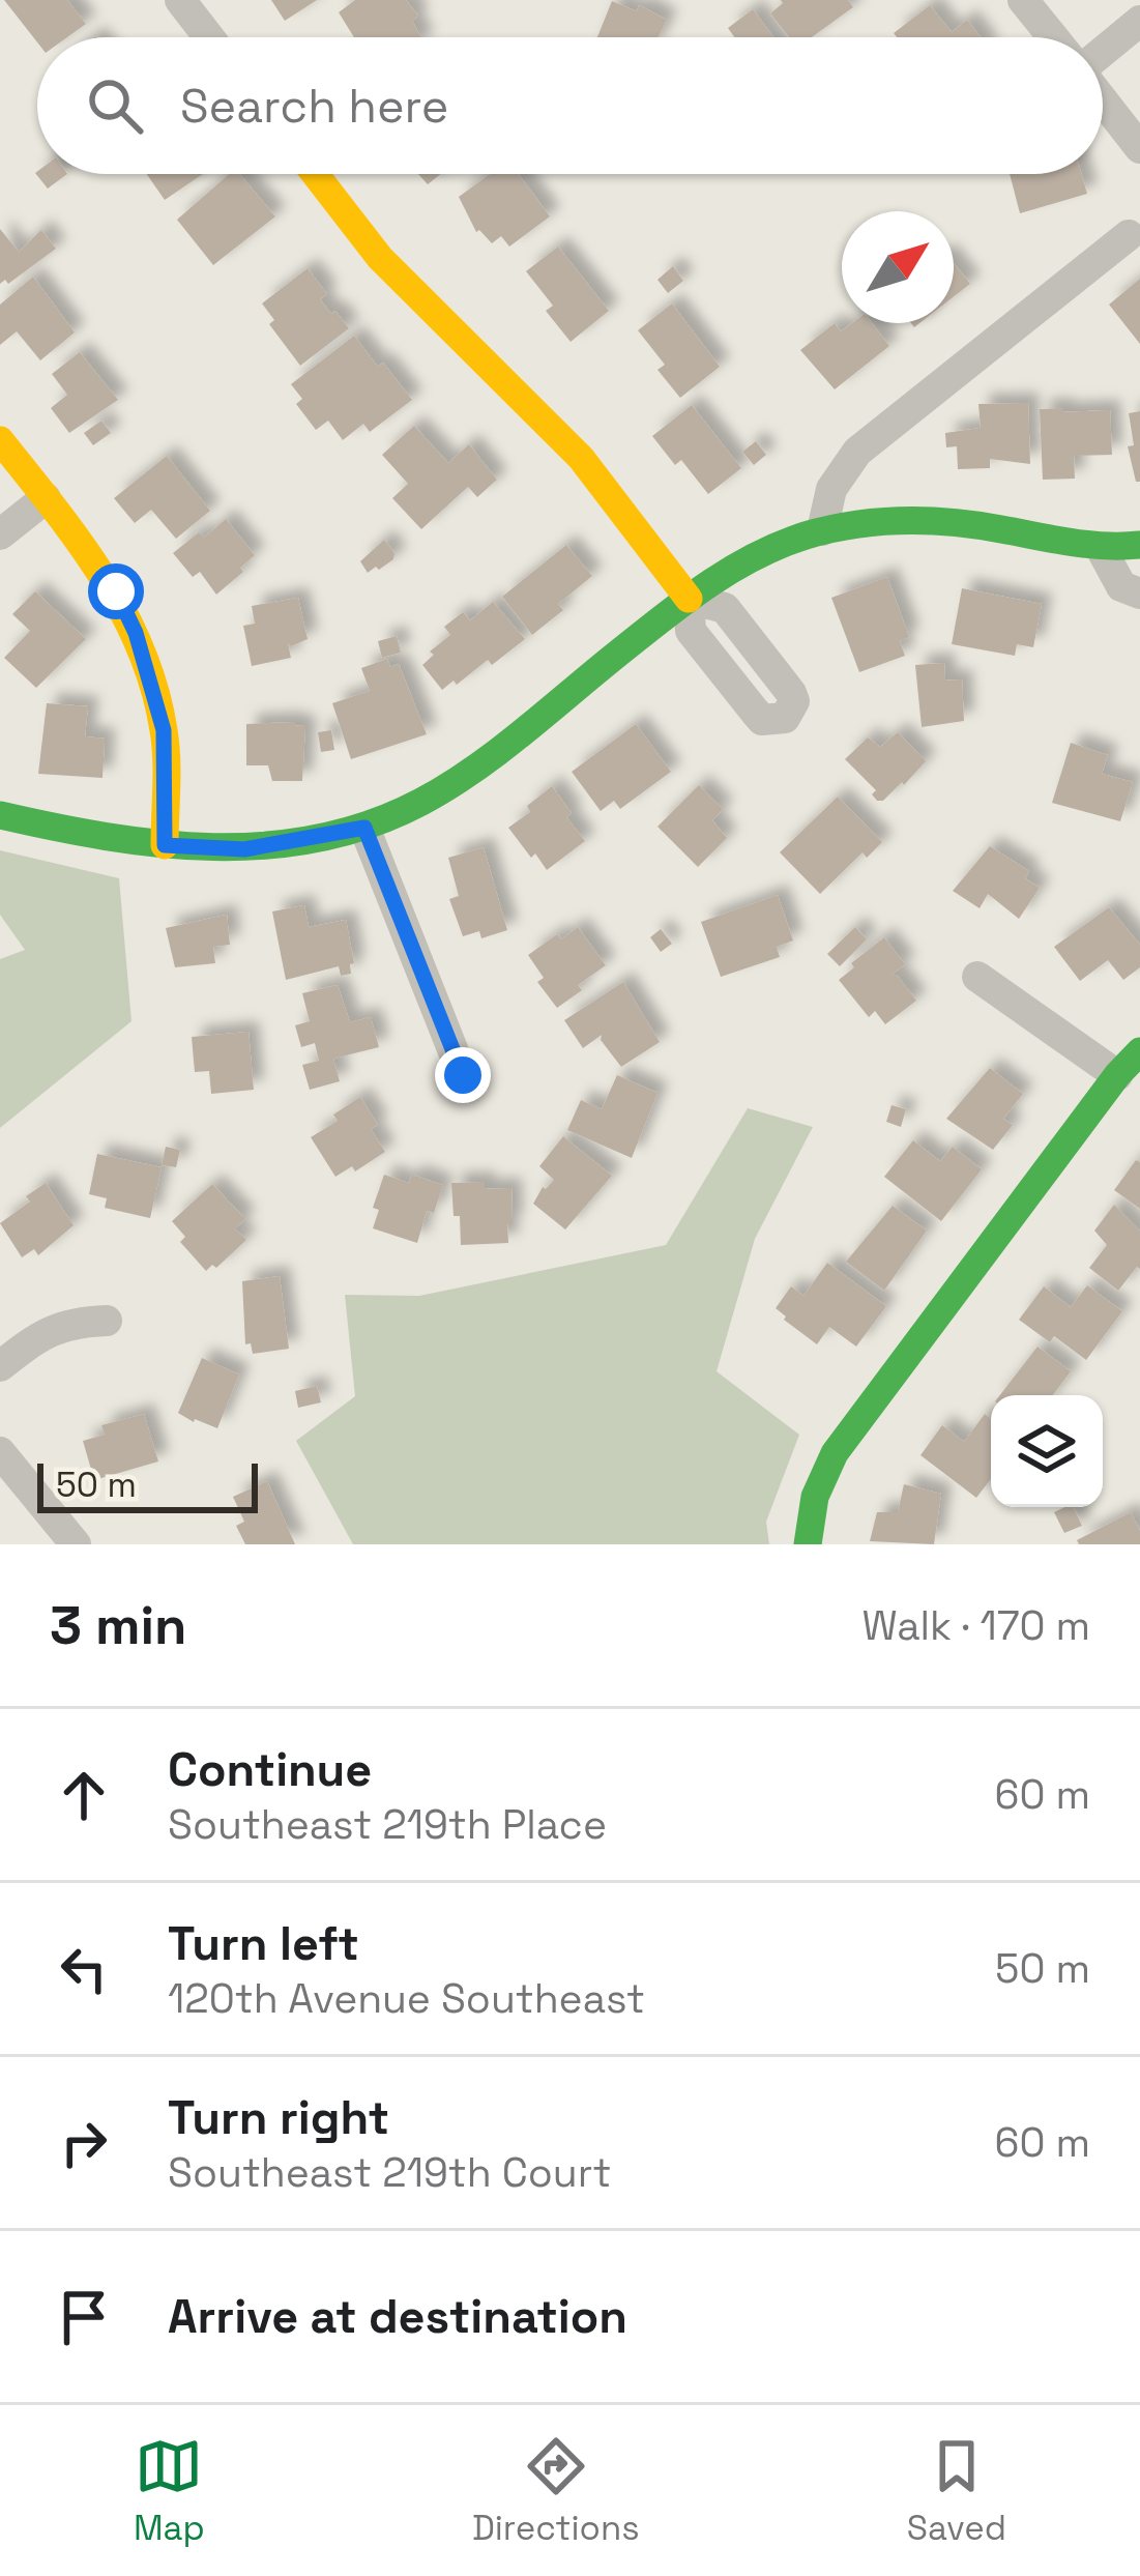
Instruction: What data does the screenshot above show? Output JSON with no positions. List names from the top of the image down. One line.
{"scale_bar":"50 m","north":"top right","page":{"search":"Search here","scale":"50 m","heading":["3 min","Walk · 170 m"],"list":[["Continue","Southeast 219th Place","60 m"],["Turn left","120th Avenue Southeast","50 m"],["Turn right","Southeast 219th Court","60 m"],"Arrive at destination"],"nav":["Map","Directions","Saved"]}}
